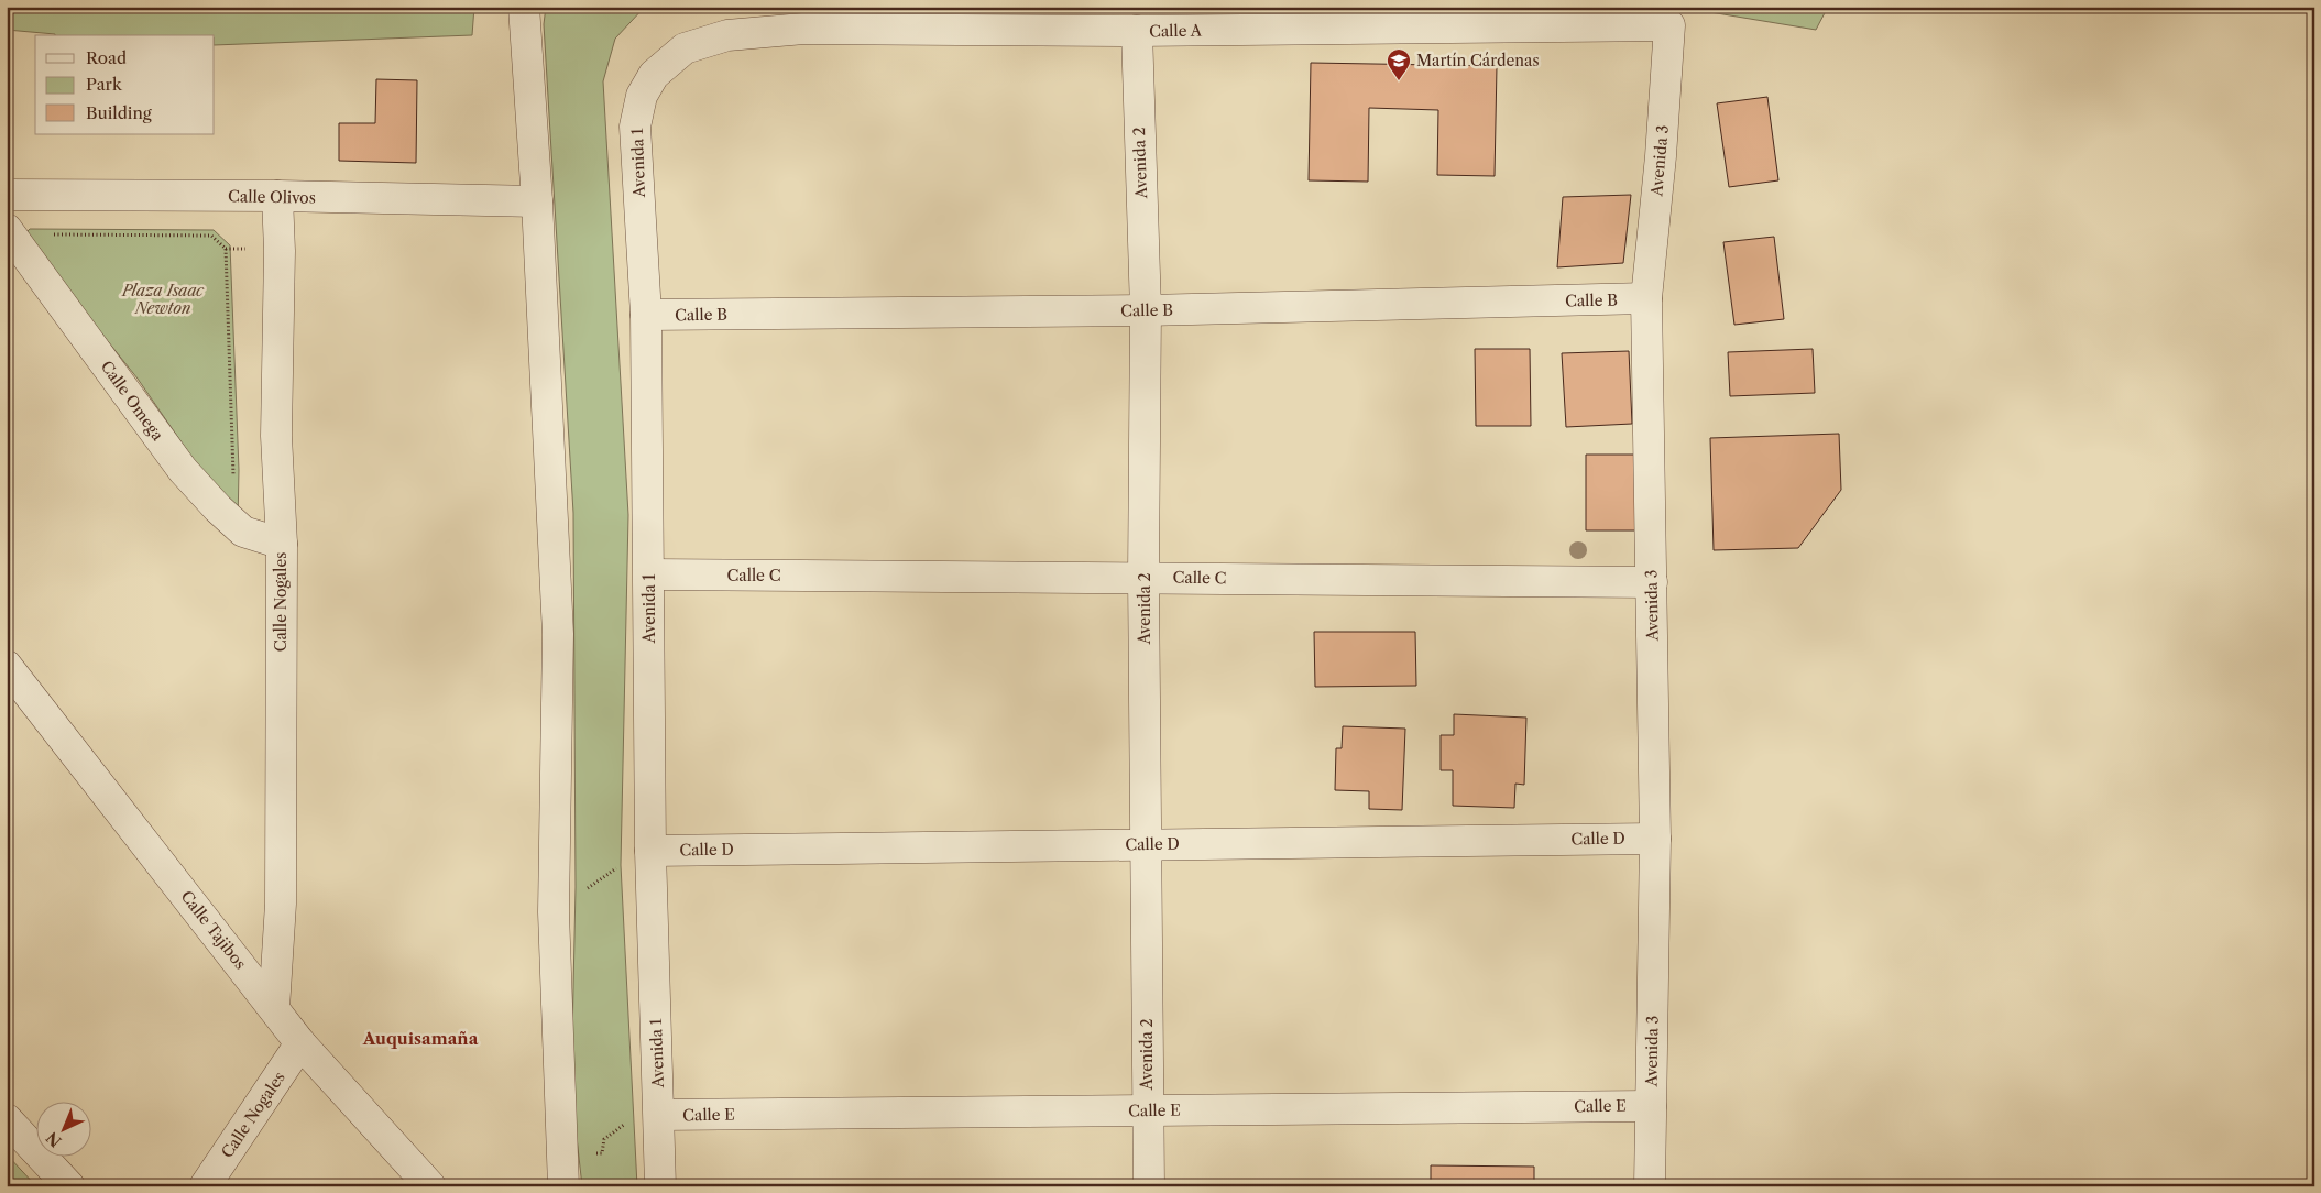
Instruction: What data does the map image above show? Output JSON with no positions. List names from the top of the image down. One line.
{"streets":{"street":["Calle A","Avenida 3","Avenida 1","Avenida 2","Calle Olivos","Calle B","Calle Omega","Calle C","Calle Nogales","Calle D","Calle Tajibos","Calle E"]},"crossings":[["Calle A","Avenida 3"],["Calle A","Avenida 1"],["Calle A","Avenida 2"],["Avenida 3","Calle B"],["Avenida 3","Calle C"],["Avenida 3","Calle D"],["Avenida 3","Calle E"],["Avenida 1","Calle B"],["Avenida 1","Calle C"],["Avenida 1","Calle D"],["Avenida 1","Calle E"],["Avenida 2","Calle B"],["Avenida 2","Calle C"],["Avenida 2","Calle D"],["Avenida 2","Calle E"],["Calle Olivos","Calle Nogales"],["Calle Omega","Calle Nogales"],["Calle Nogales","Calle Tajibos"]],"districts":["Auquisamaña"],"parks":["Plaza Isaac Newton"],"places":{"school or university":["Martín Cárdenas"]},"legend":["Road","Park","Building"],"north":"bottom left"}
